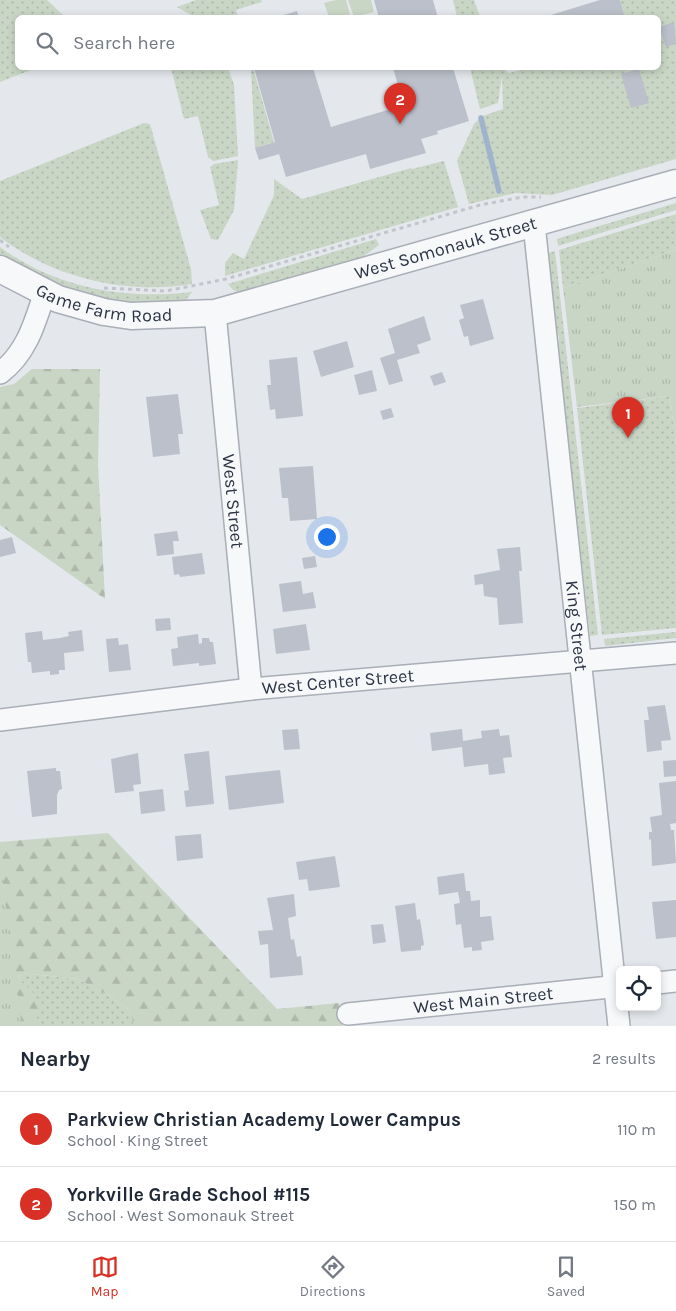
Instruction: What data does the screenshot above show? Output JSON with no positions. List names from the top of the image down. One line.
{"streets":{"street":["West Somonauk Street","Game Farm Road","West Street","King Street","West Center Street","West Main Street"]},"crossings":[["West Somonauk Street","Game Farm Road"],["West Somonauk Street","West Street"],["West Somonauk Street","King Street"],["Game Farm Road","West Street"],["West Street","West Center Street"],["King Street","West Center Street"]],"page":{"search":"Search here","pins":["2","1"],"heading":["Nearby","2 results"],"list":[{"mark":"1","name":"Parkview Christian Academy Lower Campus","note":"School · King Street","value":"110 m"},{"mark":"2","name":"Yorkville Grade School #115","note":"School · West Somonauk Street","value":"150 m"}],"nav":["Map","Directions","Saved"]}}
